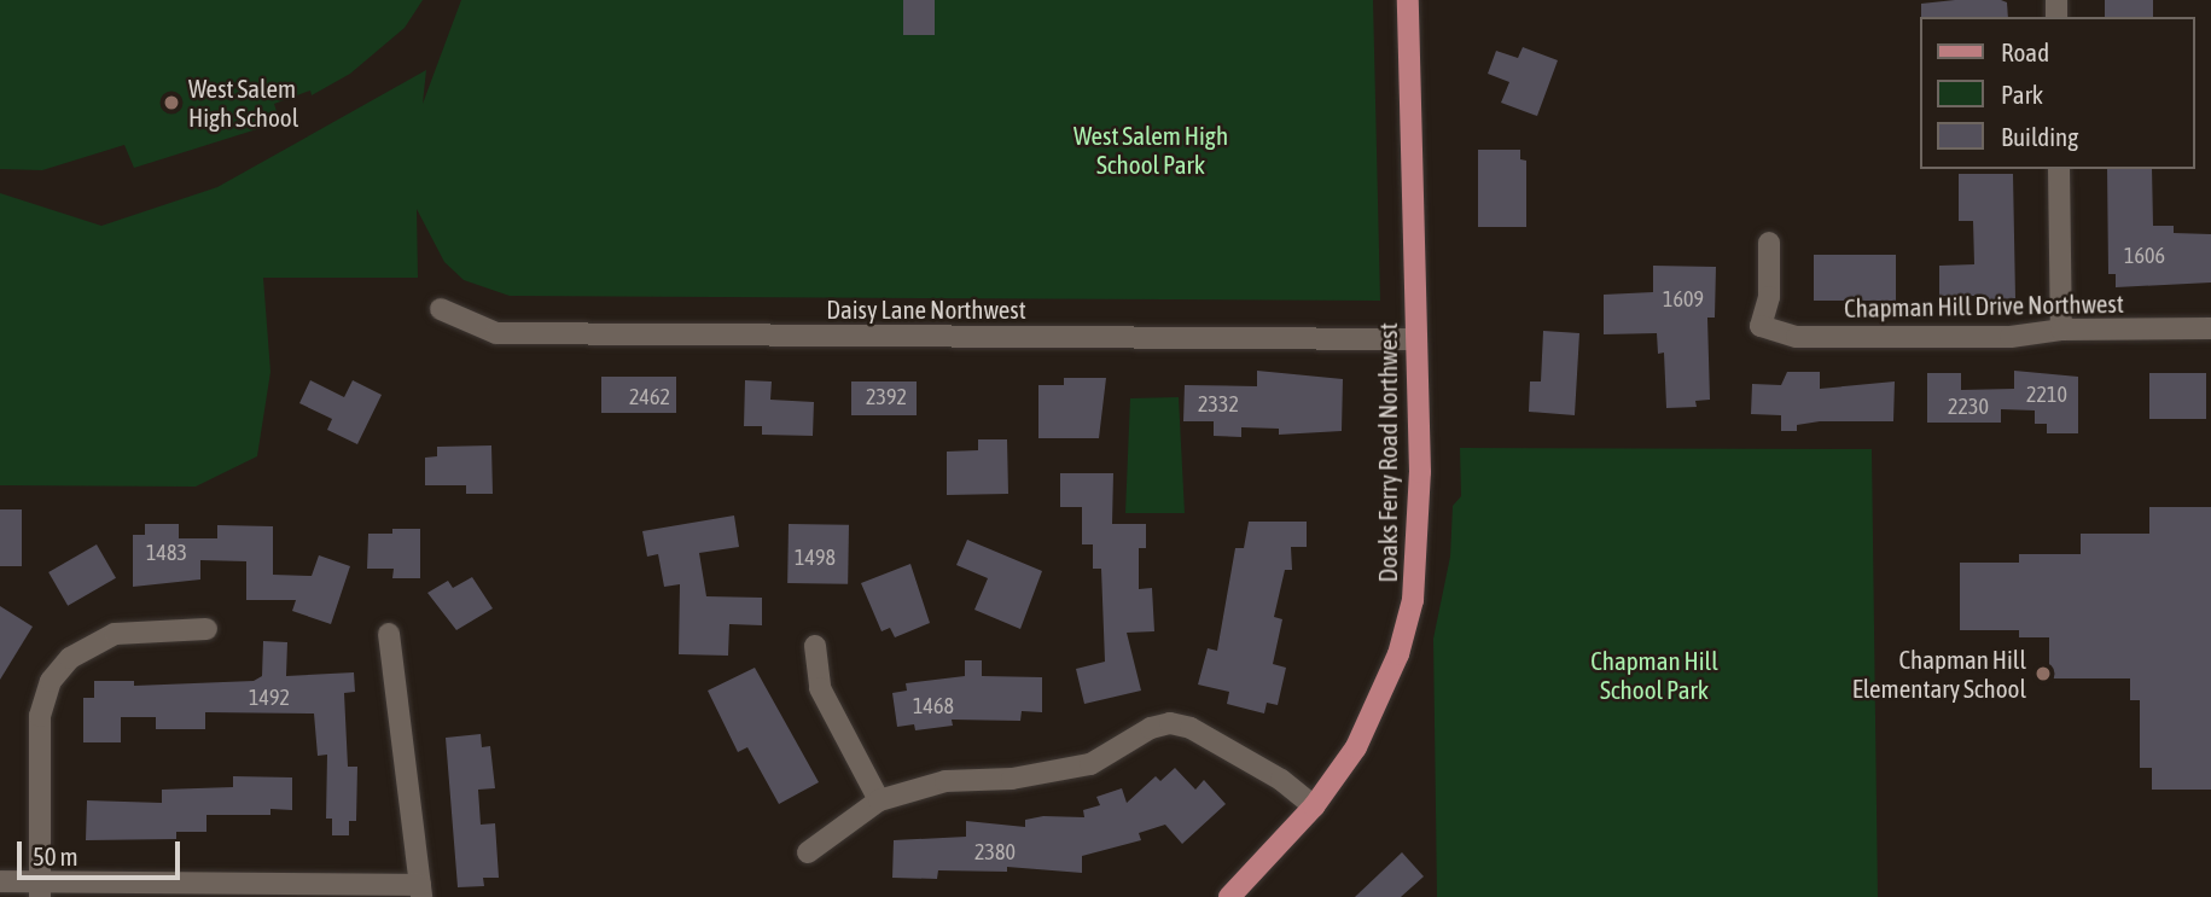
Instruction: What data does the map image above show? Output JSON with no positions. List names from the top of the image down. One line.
{"streets":{"main road":["Doaks Ferry Road Northwest"],"street":["Chapman Hill Drive Northwest","Daisy Lane Northwest"]},"crossings":[["Daisy Lane Northwest","Doaks Ferry Road Northwest"]],"parks":["West Salem High School Park","Chapman Hill School Park"],"places":["West Salem High School","Chapman Hill Elementary School"],"house_numbers":["1606","1609","2210","2462","2392","2332","2230","1483","1498","1492","1468","2380"],"legend":["Road","Park","Building"],"scale_bar":"50 m"}
